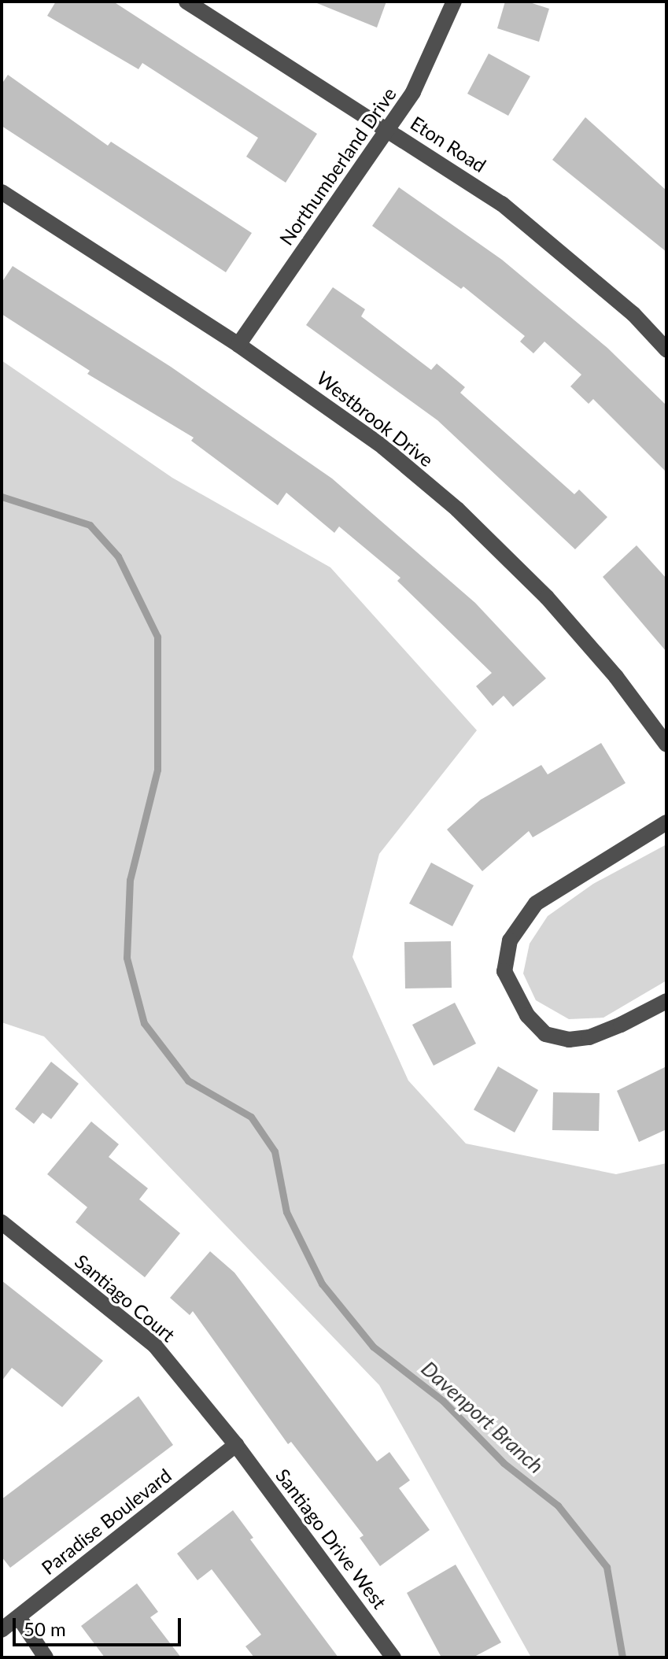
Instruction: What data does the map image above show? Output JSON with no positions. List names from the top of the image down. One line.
{"streets":{"street":["Eton Road","Northumberland Drive","Westbrook Drive","Santiago Court","Paradise Boulevard","Santiago Drive West"]},"crossings":[["Eton Road","Northumberland Drive"],["Northumberland Drive","Westbrook Drive"],["Santiago Court","Paradise Boulevard"],["Santiago Court","Santiago Drive West"],["Paradise Boulevard","Santiago Drive West"]],"water":["Davenport Branch"],"scale_bar":"50 m"}
